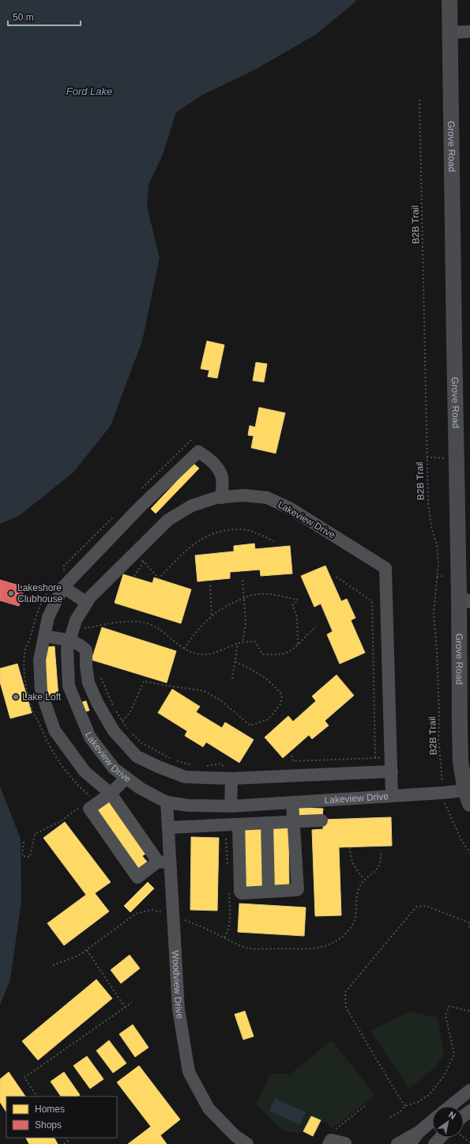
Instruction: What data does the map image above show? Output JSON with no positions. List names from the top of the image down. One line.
{"streets":{"main road":["Grove Road"],"street":["Lakeview Drive","Woodview Drive"],"path":["B2B Trail"]},"crossings":[["Lakeview Drive","Woodview Drive"]],"water":["Ford Lake"],"places":["Lakeshore Clubhouse","Lake Loft"],"legend":["Homes","Shops"],"scale_bar":"50 m","north":"top right"}
